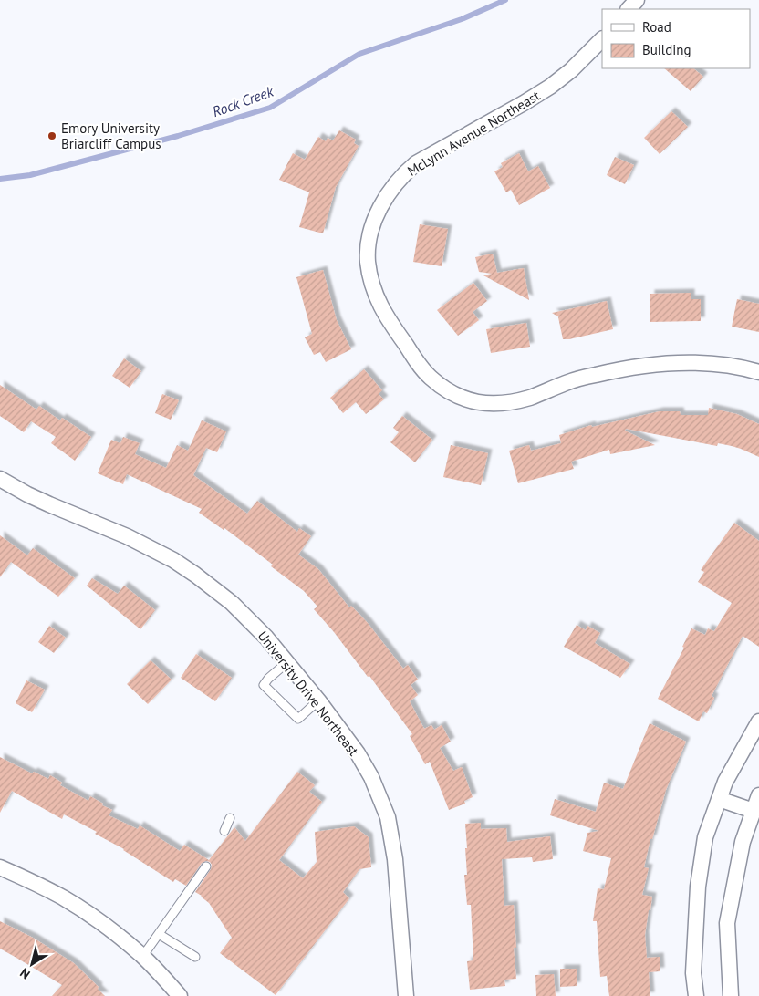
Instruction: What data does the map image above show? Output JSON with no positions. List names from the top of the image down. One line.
{"streets":{"street":["McLynn Avenue Northeast","University Drive Northeast"]},"water":["Rock Creek"],"places":["Emory University Briarcliff Campus"],"legend":["Road","Building"],"north":"bottom left"}
